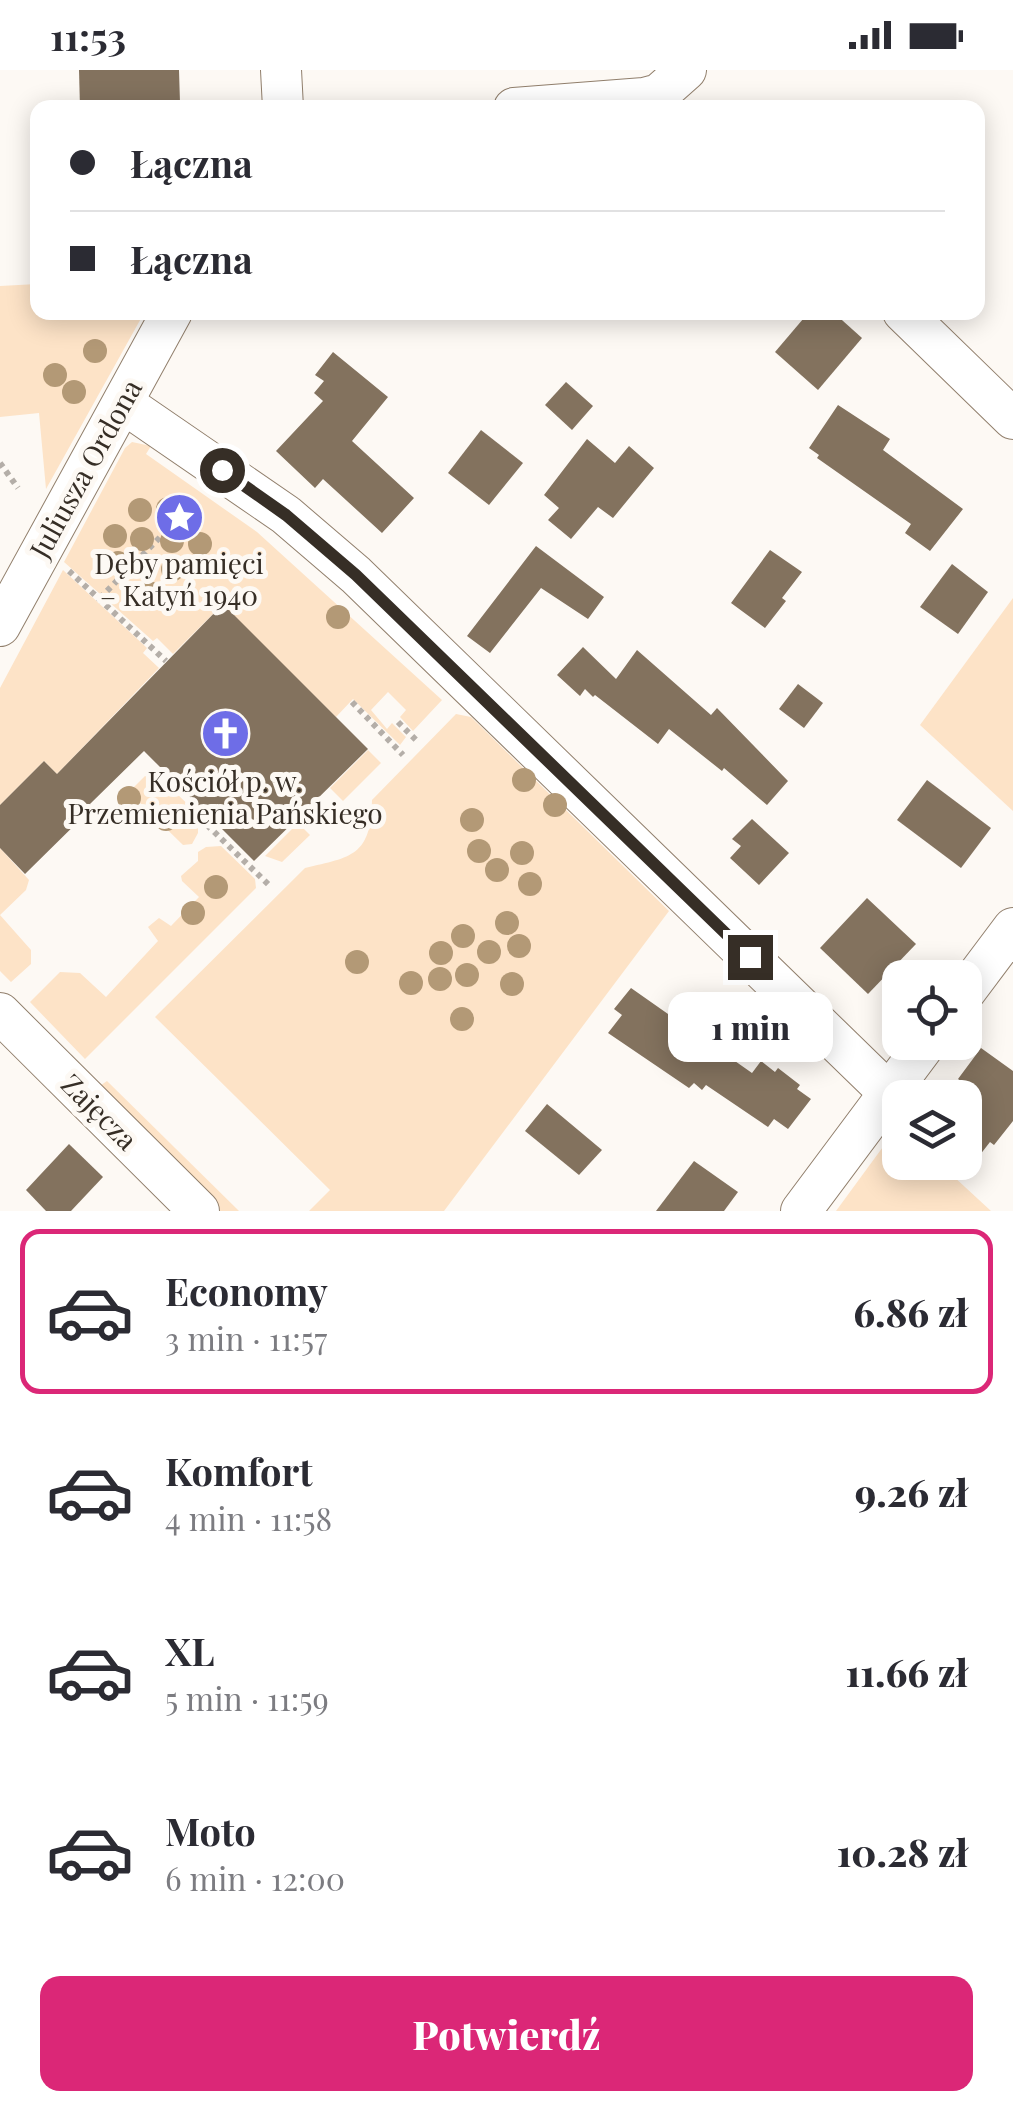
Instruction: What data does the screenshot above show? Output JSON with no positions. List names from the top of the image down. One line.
{"streets":{"street":["Juliusza Ordona","Zajęcza"]},"places":{"place":["Dęby pamięci – Katyń 1940"],"church":["Kościół p. w. Przemienienia Pańskiego"]},"page":{"status":"11:53","banner":["Łączna","Łączna"],"bubble":"1 min","list":[{"name":"Economy","note":"3 min · 11:57","value":"6.86 zł"},{"name":"Komfort","note":"4 min · 11:58","value":"9.26 zł"},{"name":"XL","note":"5 min · 11:59","value":"11.66 zł"},{"name":"Moto","note":"6 min · 12:00","value":"10.28 zł"}],"buttons":"Potwierdź"}}
